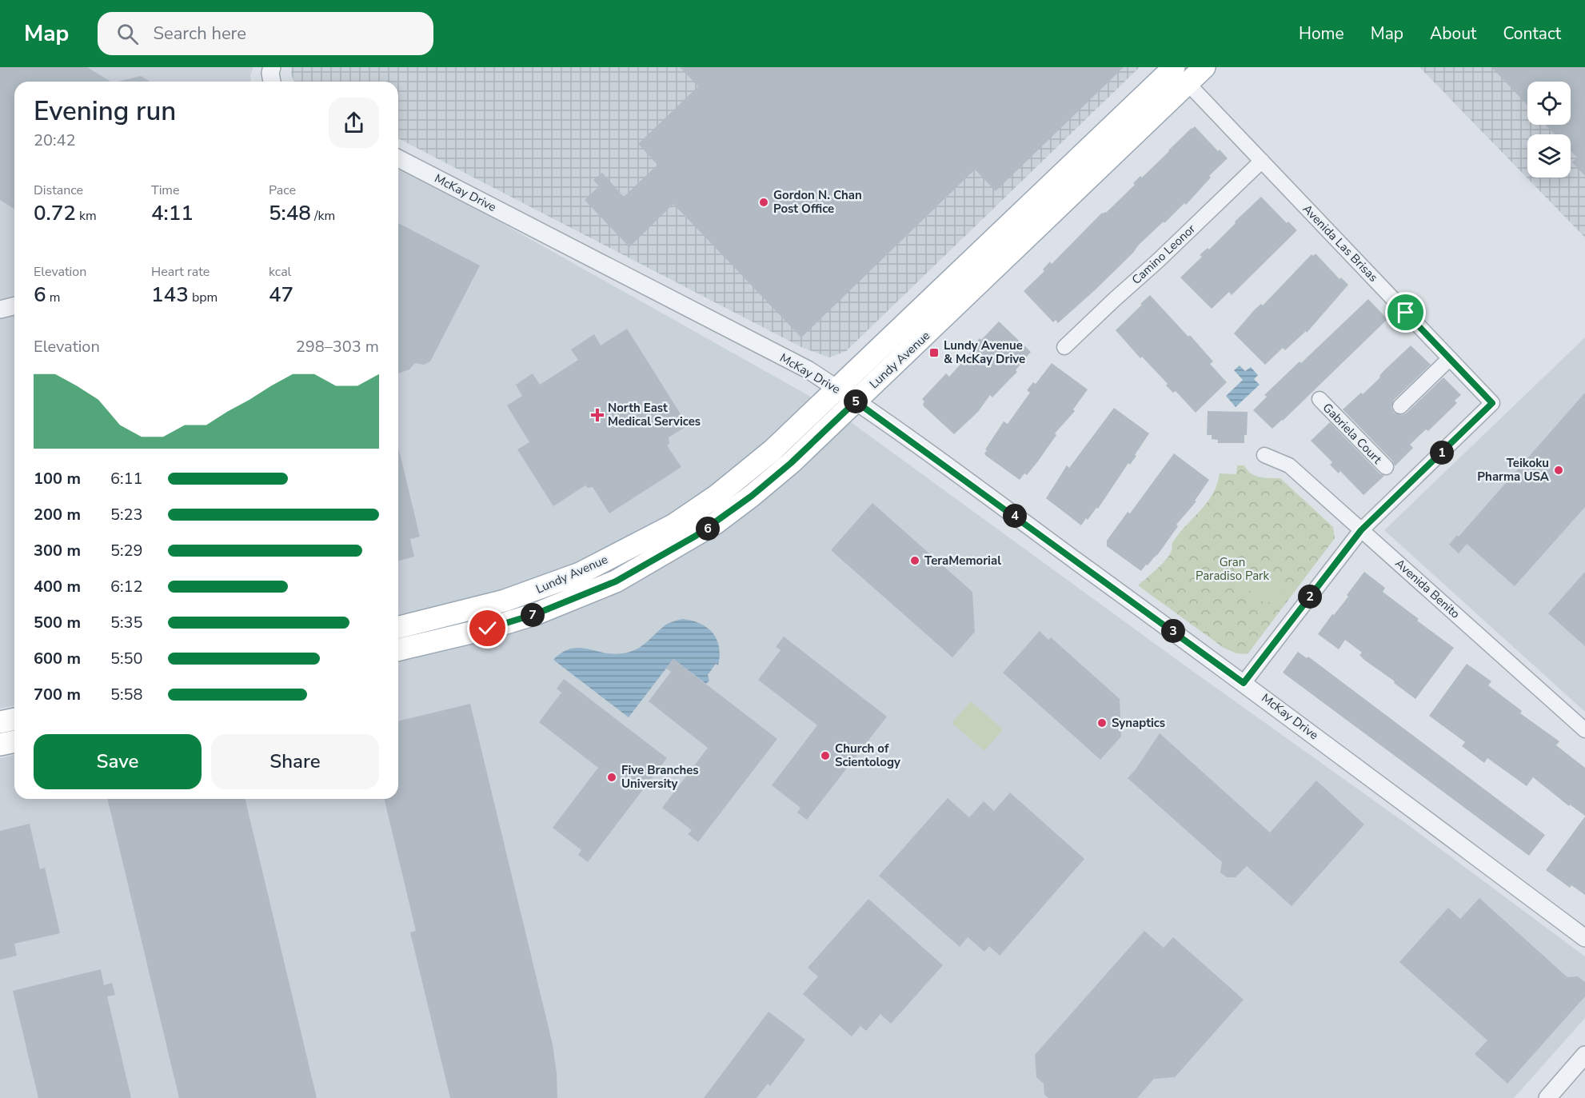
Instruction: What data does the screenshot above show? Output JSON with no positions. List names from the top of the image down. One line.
{"streets":{"main road":["Lundy Avenue"],"street":["McKay Drive","Avenida Las Brisas","Camino Leonor","Gabriela Court","Avenida Benito"]},"crossings":[["McKay Drive","Lundy Avenue"],["Avenida Las Brisas","Camino Leonor"],["Avenida Las Brisas","Lundy Avenue"],["Avenida Las Brisas","Avenida Benito"]],"parks":["Gran Paradiso Park"],"places":{"other":["Gordon N. Chan Post Office","Teikoku Pharma USA","TeraMemorial","Synaptics","Church of Scientology","Five Branches University"],"transit":["Lundy Avenue & McKay Drive"],"health":["North East Medical Services"]},"page":{"header":"Map","search":"Search here","nav":["Home","Map","About","Contact"],"heading":["Evening run","20:42"],"stats":[["Distance","0.72 km"],["Time","4:11"],["Pace","5:48 /km"],["Elevation","6 m"],["Heart rate","143 bpm"],["kcal","47"]],"chart":["Elevation","298–303 m"],"pins":["5","1","4","6","2","7","3"],"list":[{"name":"100 m","note":"6:11"},{"name":"200 m","note":"5:23"},{"name":"300 m","note":"5:29"},{"name":"400 m","note":"6:12"},{"name":"500 m","note":"5:35"},{"name":"600 m","note":"5:50"},{"name":"700 m","note":"5:58"}],"buttons":["Save","Share"]}}
